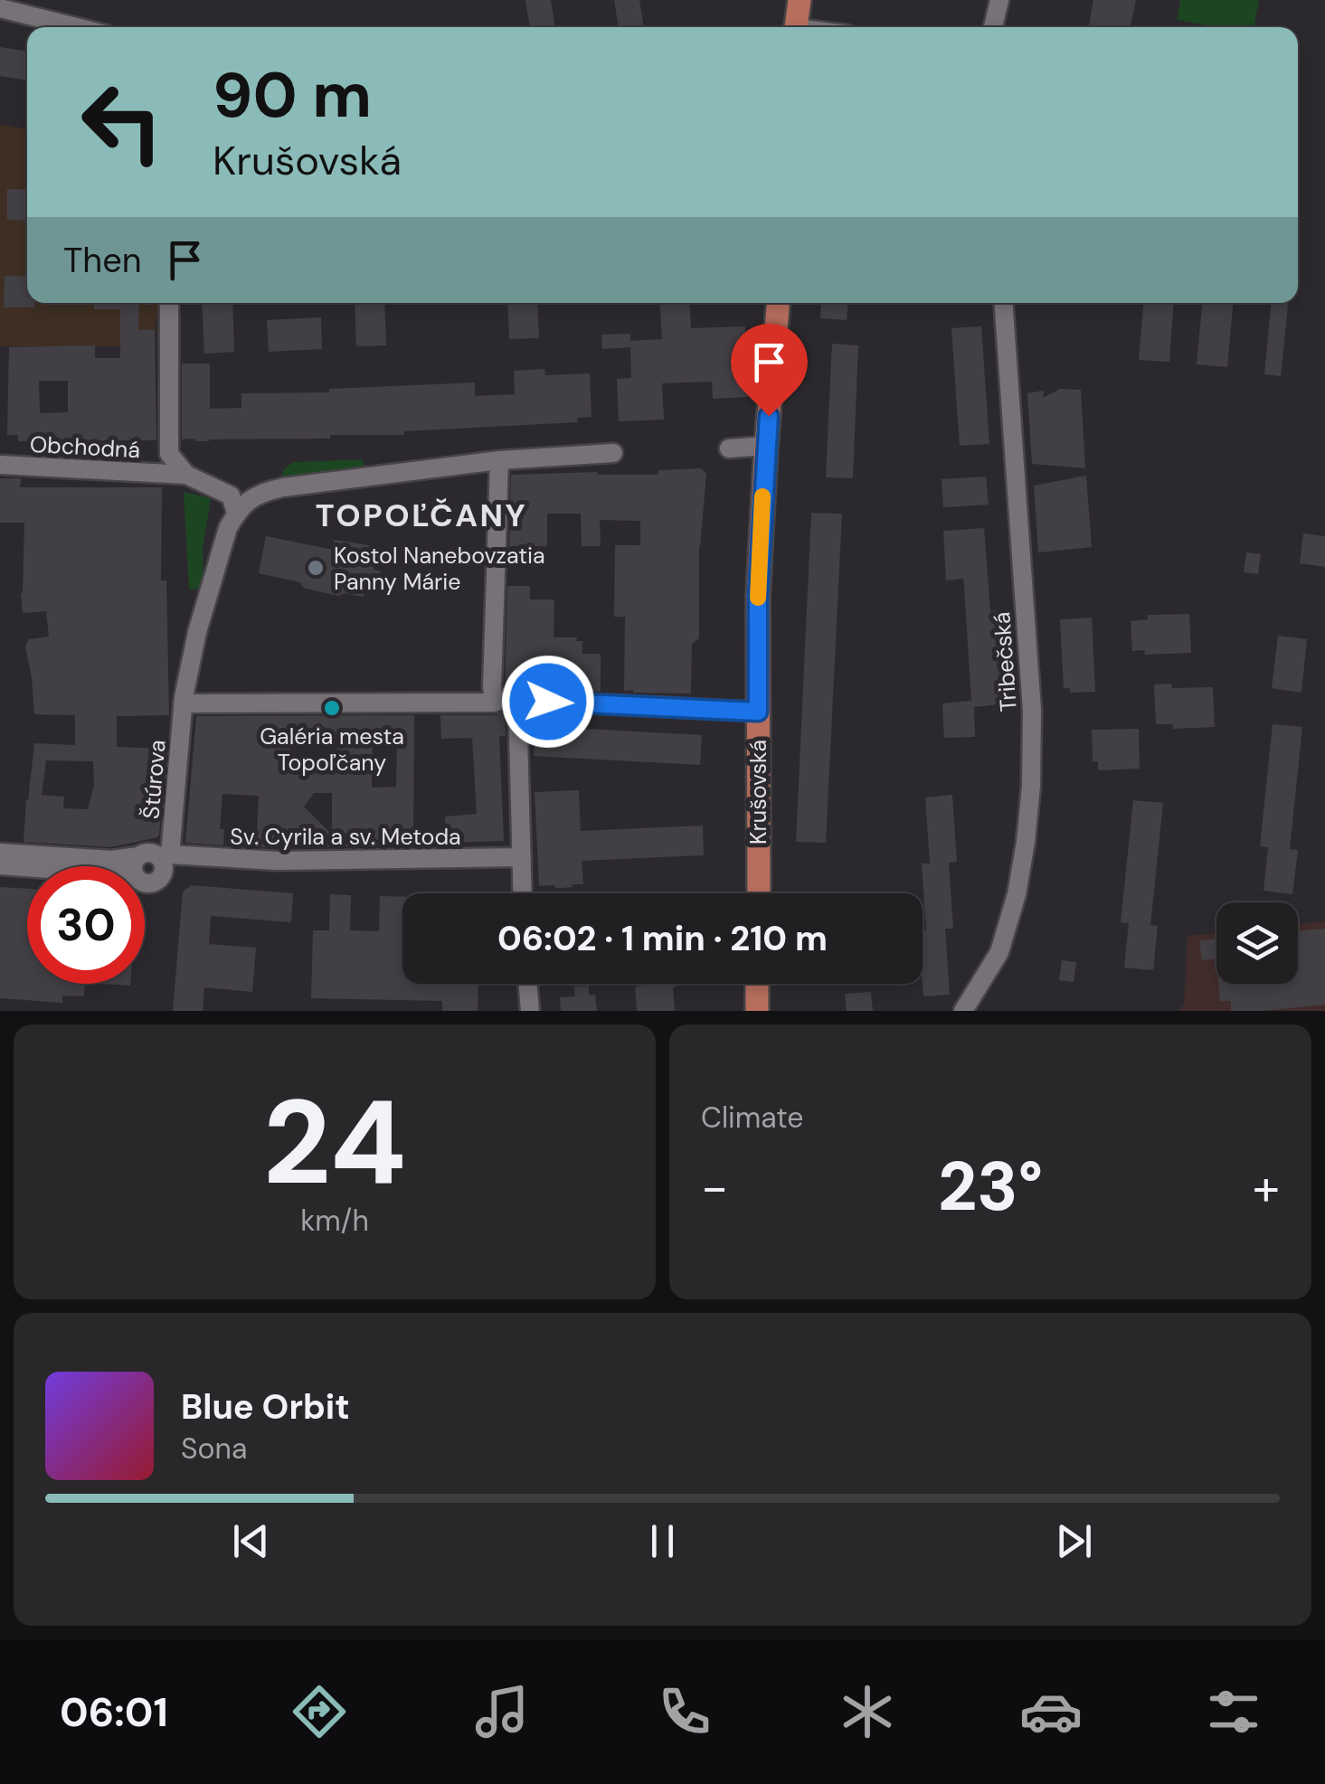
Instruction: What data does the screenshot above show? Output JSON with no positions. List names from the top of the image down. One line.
{"streets":{"main road":["Krušovská"],"street":["Obchodná","Tribečská","Štúrova","Sv. Cyrila a sv. Metoda"]},"crossings":[["Štúrova","Sv. Cyrila a sv. Metoda"]],"districts":["TOPOĽČANY"],"places":["Kostol Nanebovzatia Panny Márie","Galéria mesta Topoľčany"],"page":{"turn":["90 m","Krušovská"],"then":"Then","limit":"30","trip":"06:02 · 1 min · 210 m","tile":[["24","km/h"],"Climate"],"heat":["−","23°","+"],"song":["Blue Orbit","Sona"],"tabs":"06:01"}}
